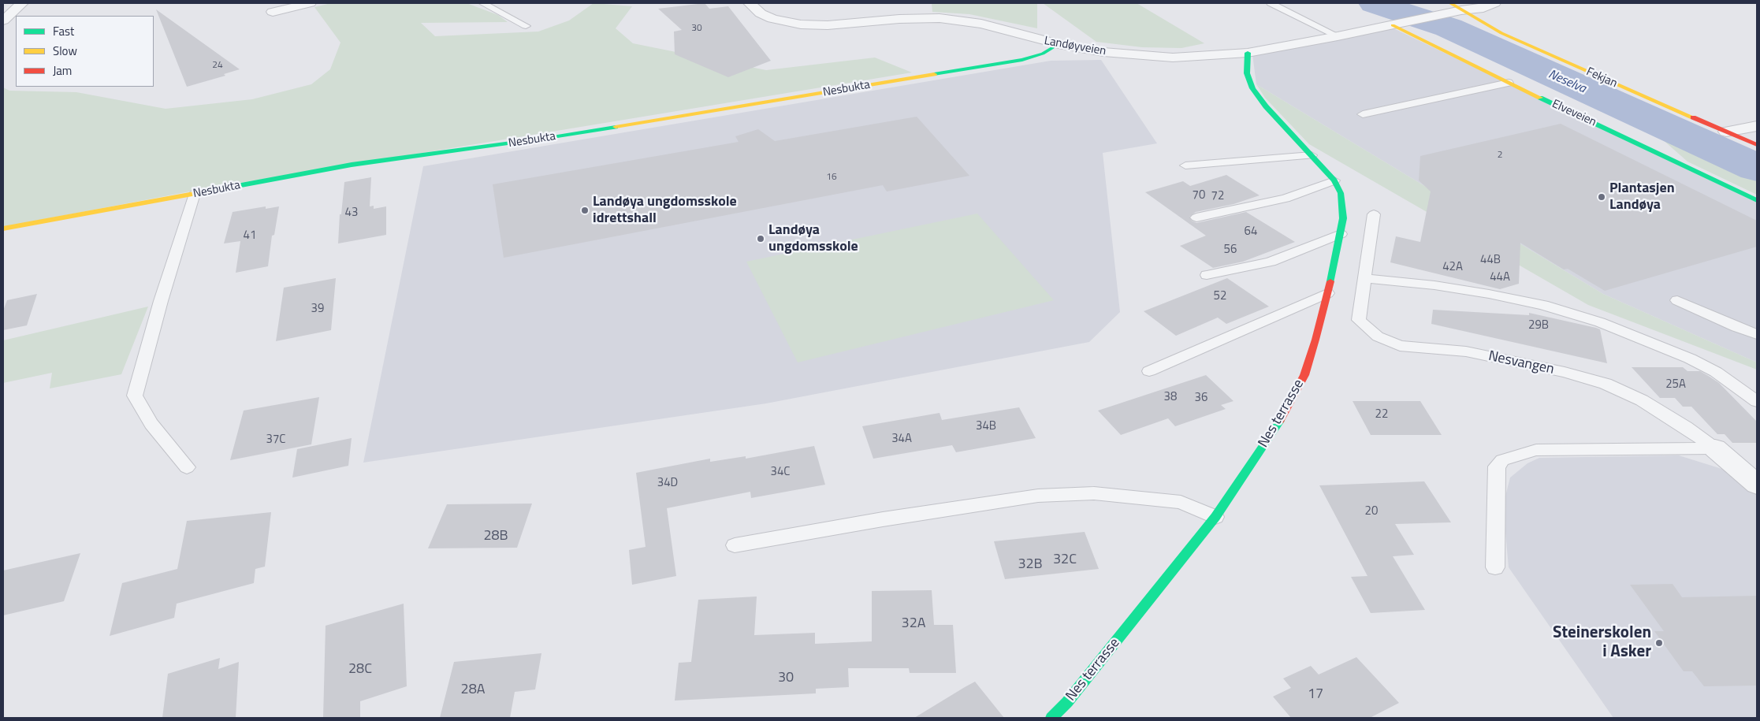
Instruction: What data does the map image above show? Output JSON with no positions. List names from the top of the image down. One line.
{"streets":{"street":["Landøyveien","Fekjan","Nesbukta","Elveveien","Nesvangen","Nes terrasse"]},"crossings":[["Landøyveien","Fekjan"],["Landøyveien","Nesbukta"],["Landøyveien","Elveveien"],["Landøyveien","Nes terrasse"]],"water":["Neselva"],"places":["Plantasjen Landøya","Landøya ungdomsskole idrettshall","Landøya ungdomsskole","Steinerskolen i Asker"],"house_numbers":["30","24","2","16","70","72","43","64","41","56","44B","42A","44A","52","39","29B","25A","38","36","22","34B","34A","37C","34C","34D","20","28B","32C","32B","32A","28C","30","28A","17"],"legend":["Fast","Slow","Jam"]}
